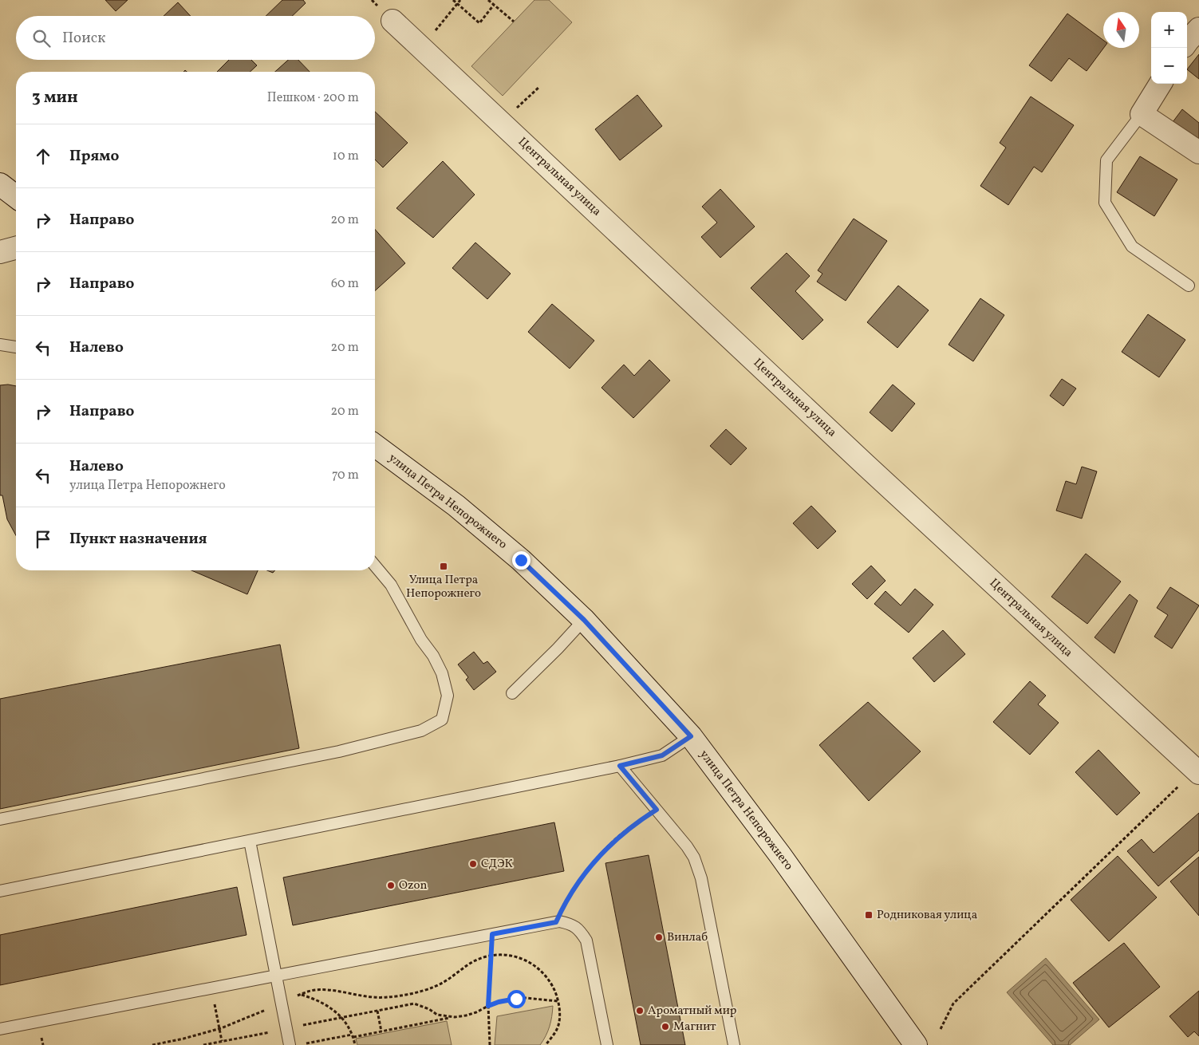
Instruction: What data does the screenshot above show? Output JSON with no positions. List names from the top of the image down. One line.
{"streets":{"street":["Центральная улица","улица Петра Непорожнего"]},"places":{"transit":["Улица Петра Непорожнего","Родниковая улица"],"other":["СДЭК","Ozon","Винлаб","Ароматный мир","Магнит"]},"north":"top","page":{"map_buttons":["+","−"],"search":"Поиск","heading":["3 мин","Пешком · 200 m"],"list":[["Прямо","10 m"],["Направо","20 m"],["Направо","60 m"],["Налево","20 m"],["Направо","20 m"],["Налево","улица Петра Непорожнего","70 m"],"Пункт назначения"]}}
